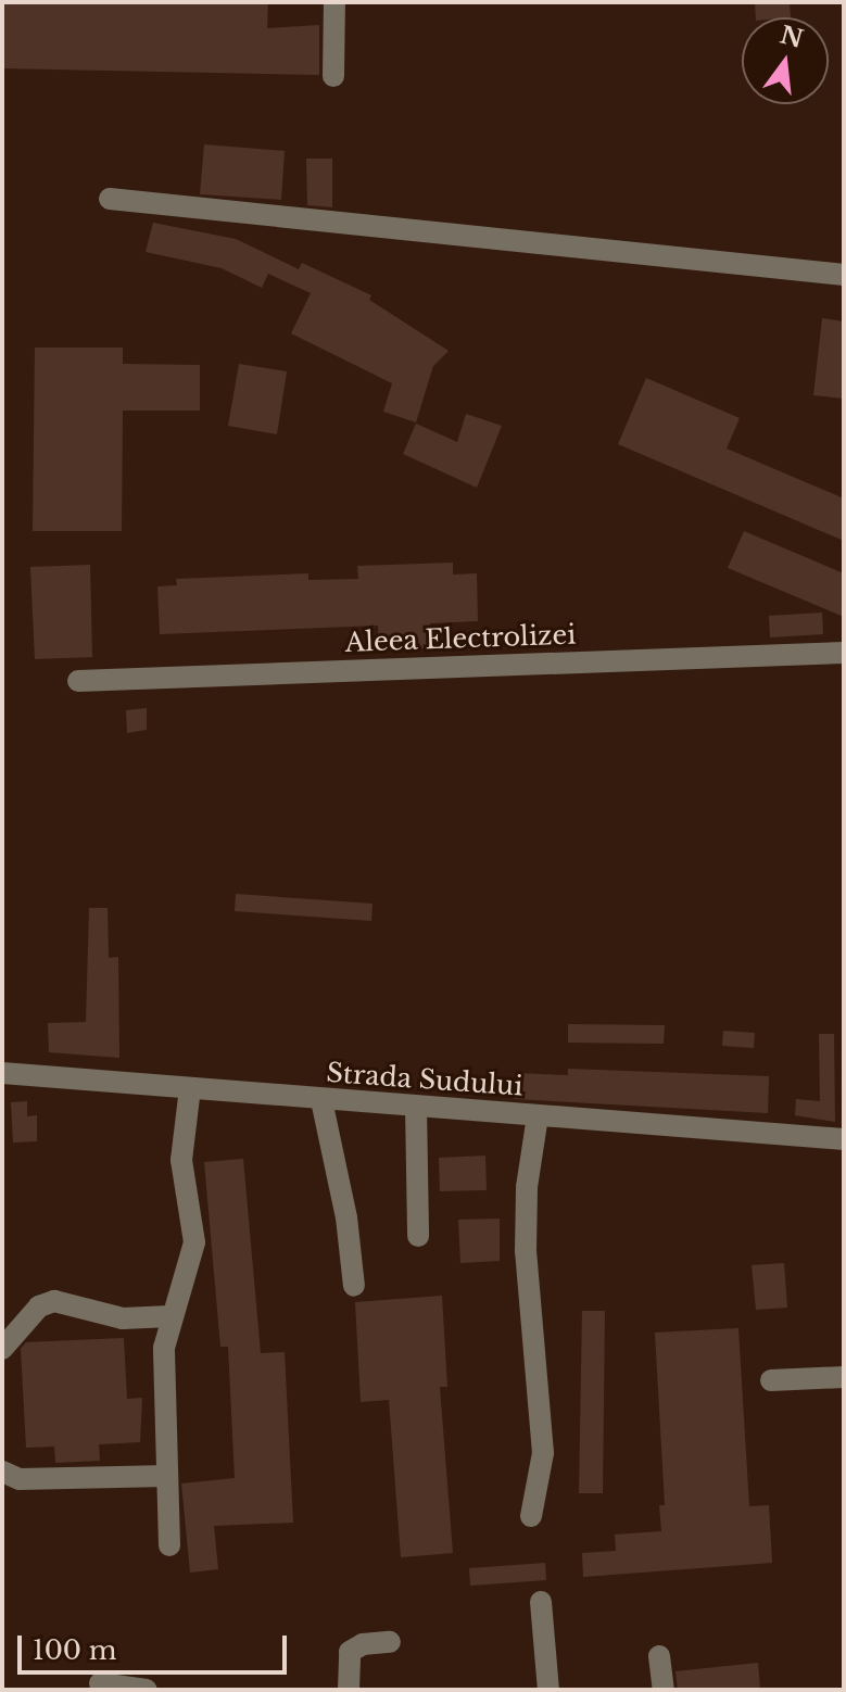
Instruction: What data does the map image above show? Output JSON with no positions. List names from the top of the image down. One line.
{"streets":{"street":["Aleea Electrolizei","Strada Sudului"]},"scale_bar":"100 m","north":"top"}
